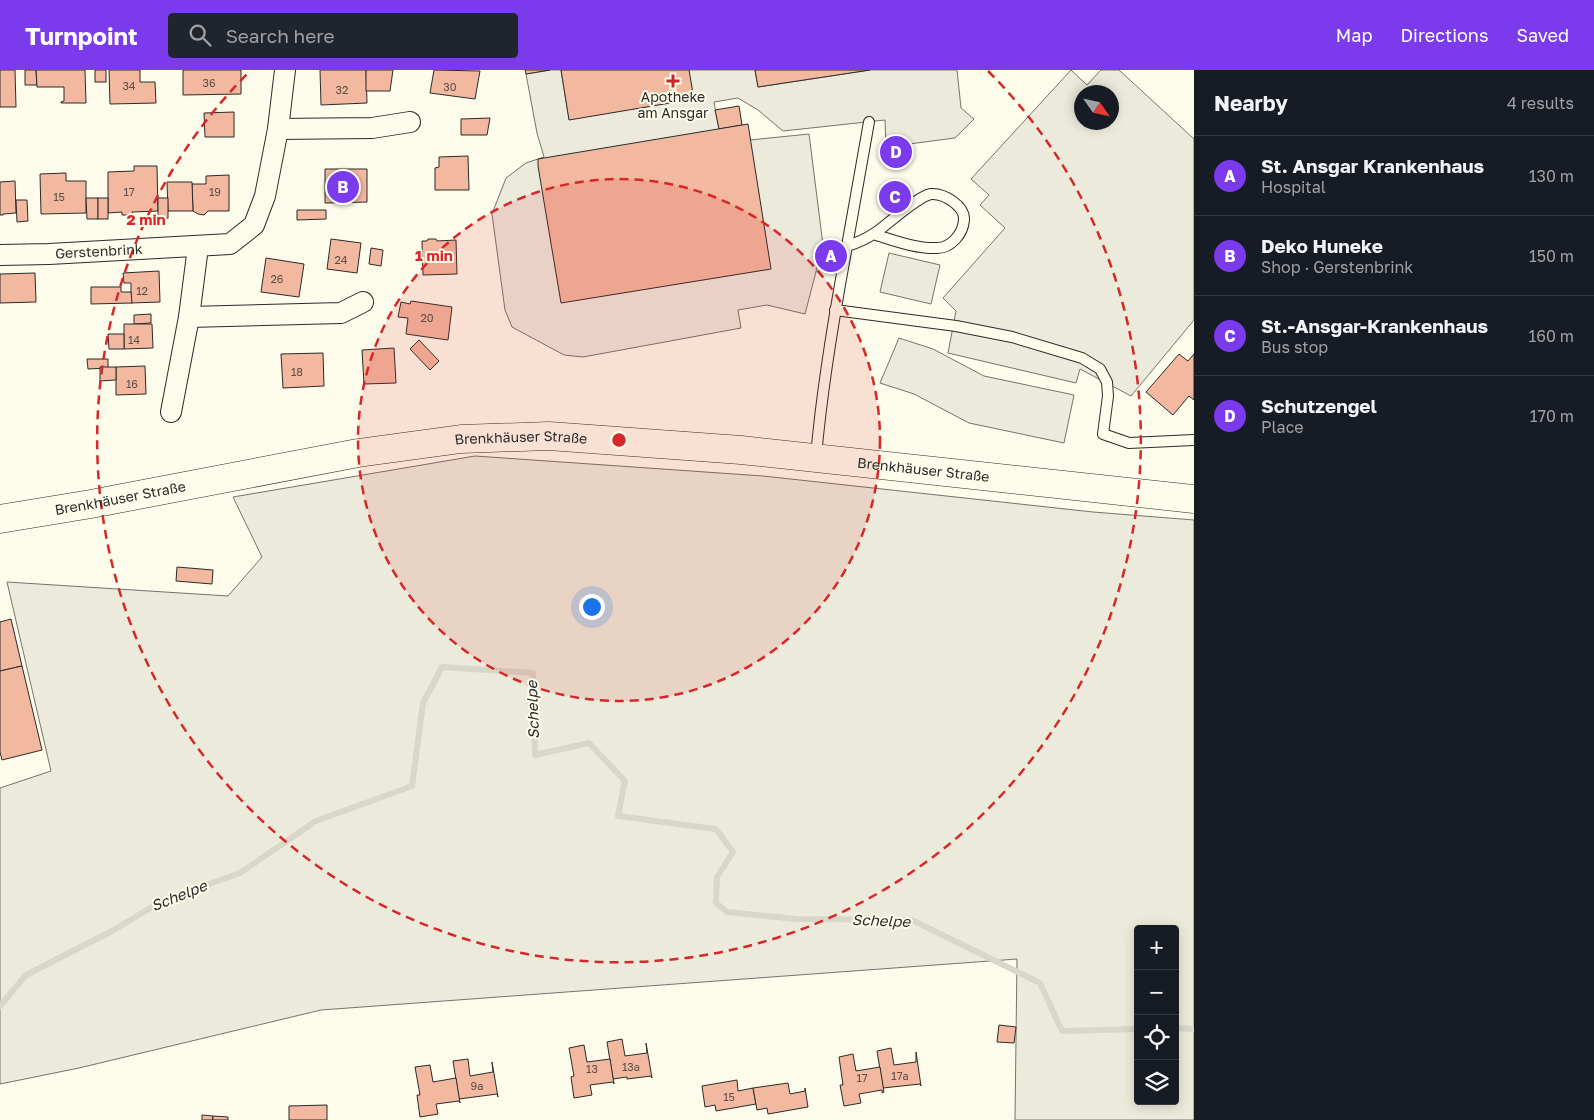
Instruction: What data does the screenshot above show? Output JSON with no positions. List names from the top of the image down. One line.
{"streets":{"main road":["Brenkhäuser Straße"],"street":["Gerstenbrink"]},"water":["Schelpe"],"places":{"health":["Apotheke am Ansgar"]},"house_numbers":["36","34","30","32","17","19","15","24","26","12","20","14","18","16","13a","13","17a","17","9a","15"],"north":"bottom right","page":{"header":"Turnpoint","search":"Search here","nav":["Map","Directions","Saved"],"heading":["Nearby","4 results"],"pins":["D","B","C","A"],"list":[{"mark":"A","name":"St. Ansgar Krankenhaus","note":"Hospital","value":"130 m"},{"mark":"B","name":"Deko Huneke","note":"Shop · Gerstenbrink","value":"150 m"},{"mark":"C","name":"St.-Ansgar-Krankenhaus","note":"Bus stop","value":"160 m"},{"mark":"D","name":"Schutzengel","note":"Place","value":"170 m"}],"map_buttons":["+","−"]},"rings":["2 min","1 min"]}
